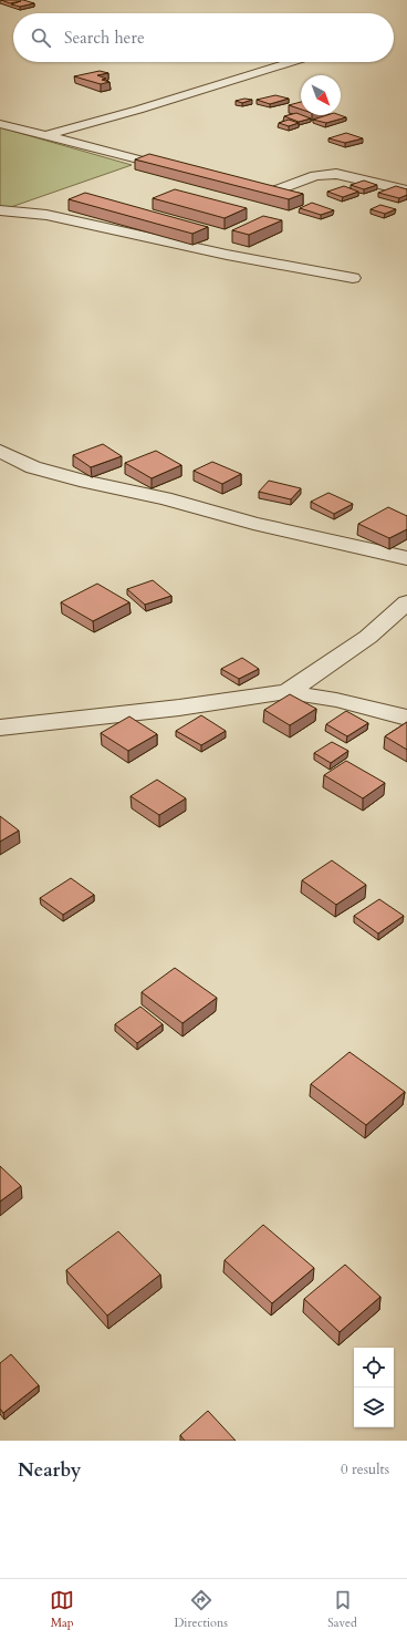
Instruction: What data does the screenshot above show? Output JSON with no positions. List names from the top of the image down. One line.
{"north":"bottom right","page":{"search":"Search here","heading":["Nearby","0 results"],"nav":["Map","Directions","Saved"]}}
